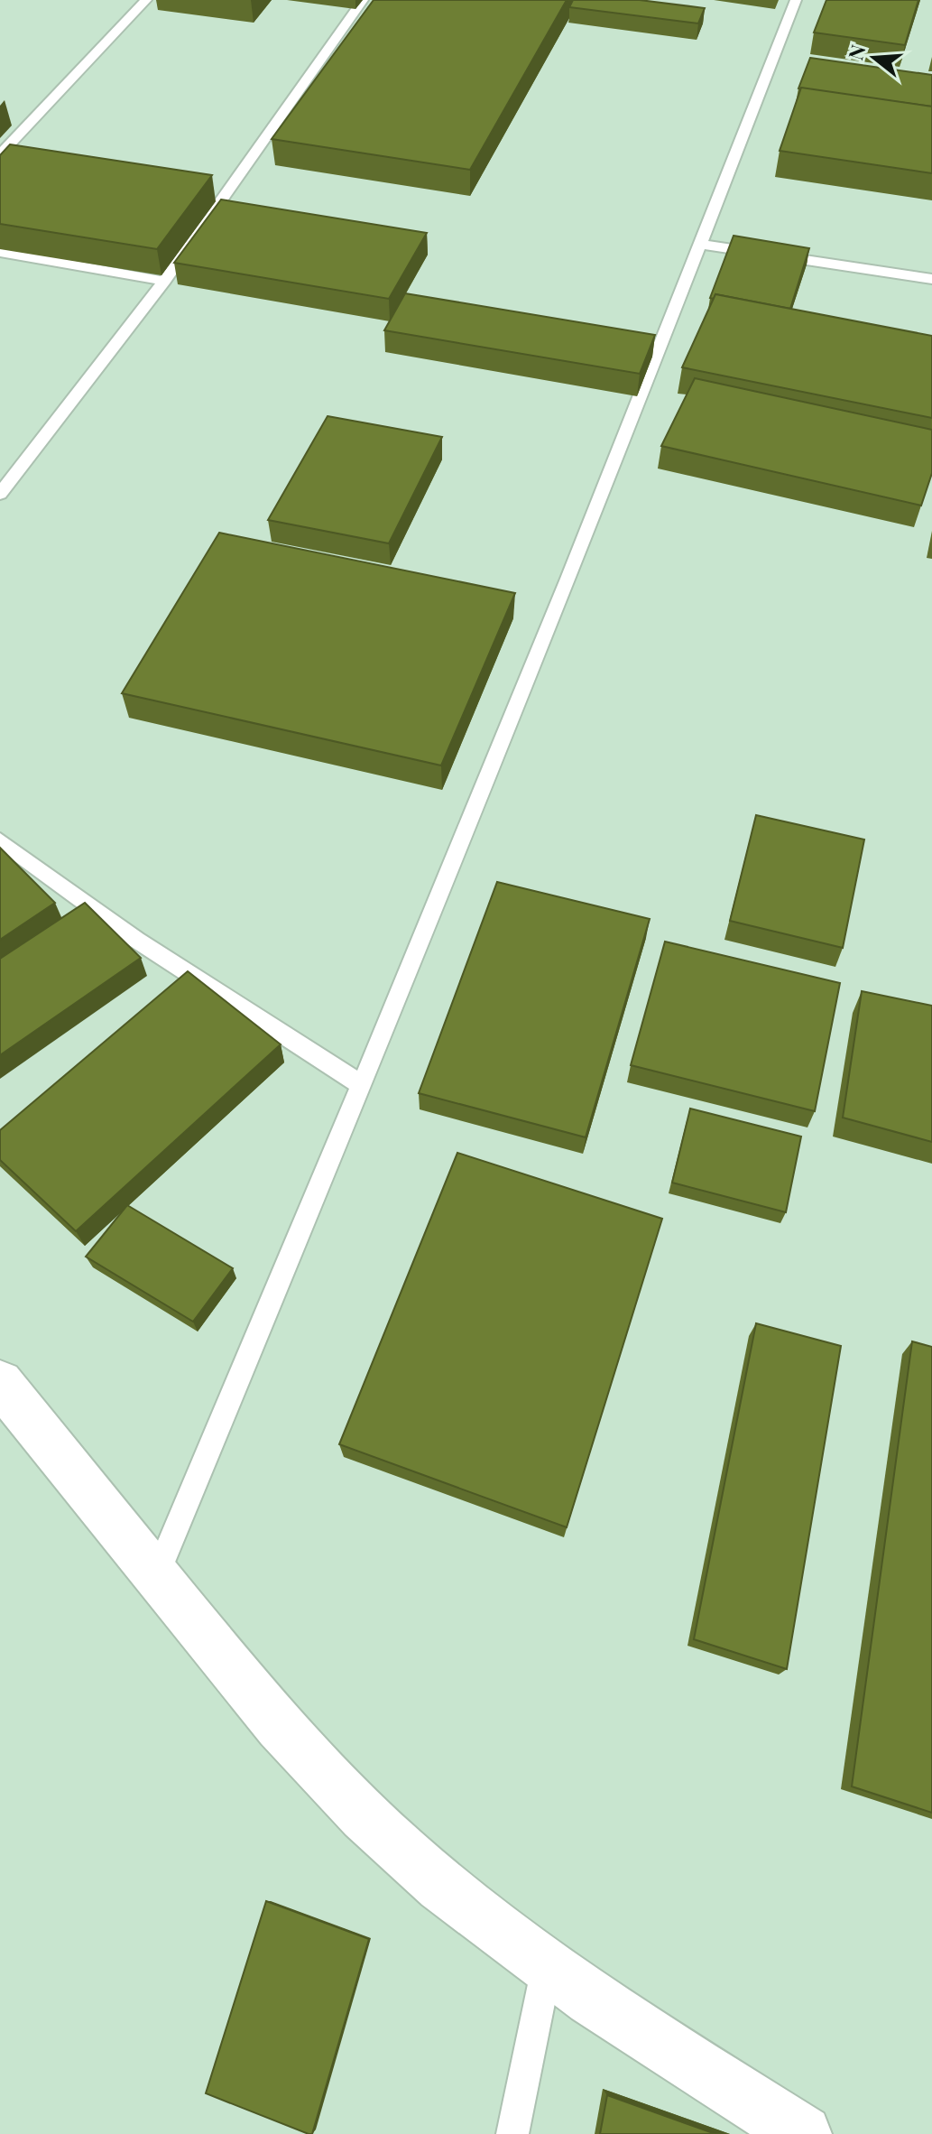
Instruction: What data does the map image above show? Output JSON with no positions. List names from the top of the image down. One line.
{"north":"left"}
